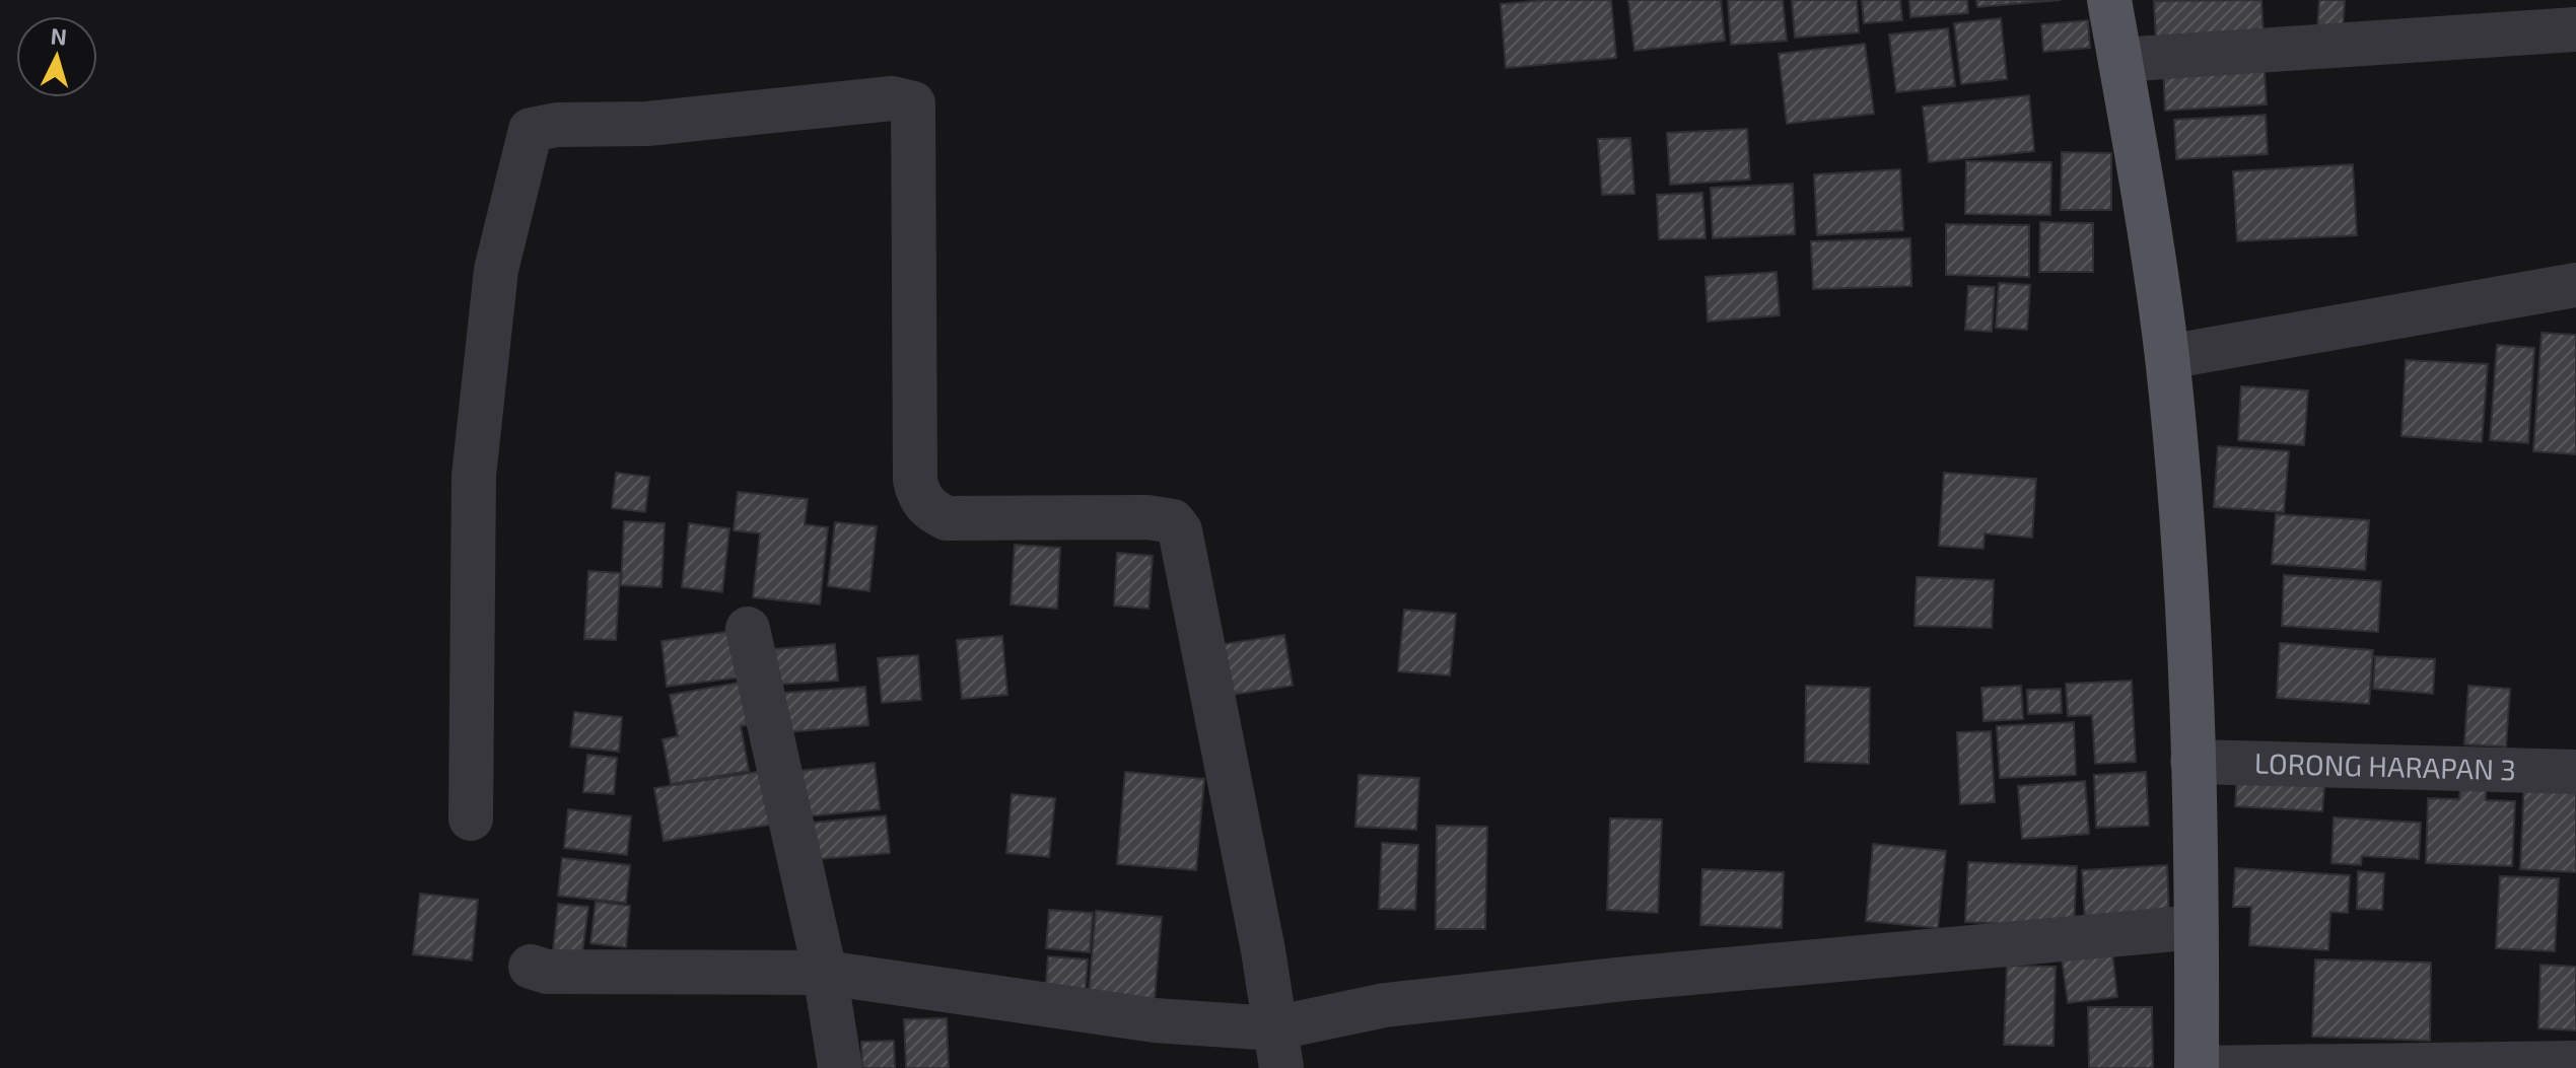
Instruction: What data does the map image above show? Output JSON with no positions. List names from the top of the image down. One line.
{"streets":{"street":["LORONG HARAPAN 3"]},"north":"top"}
